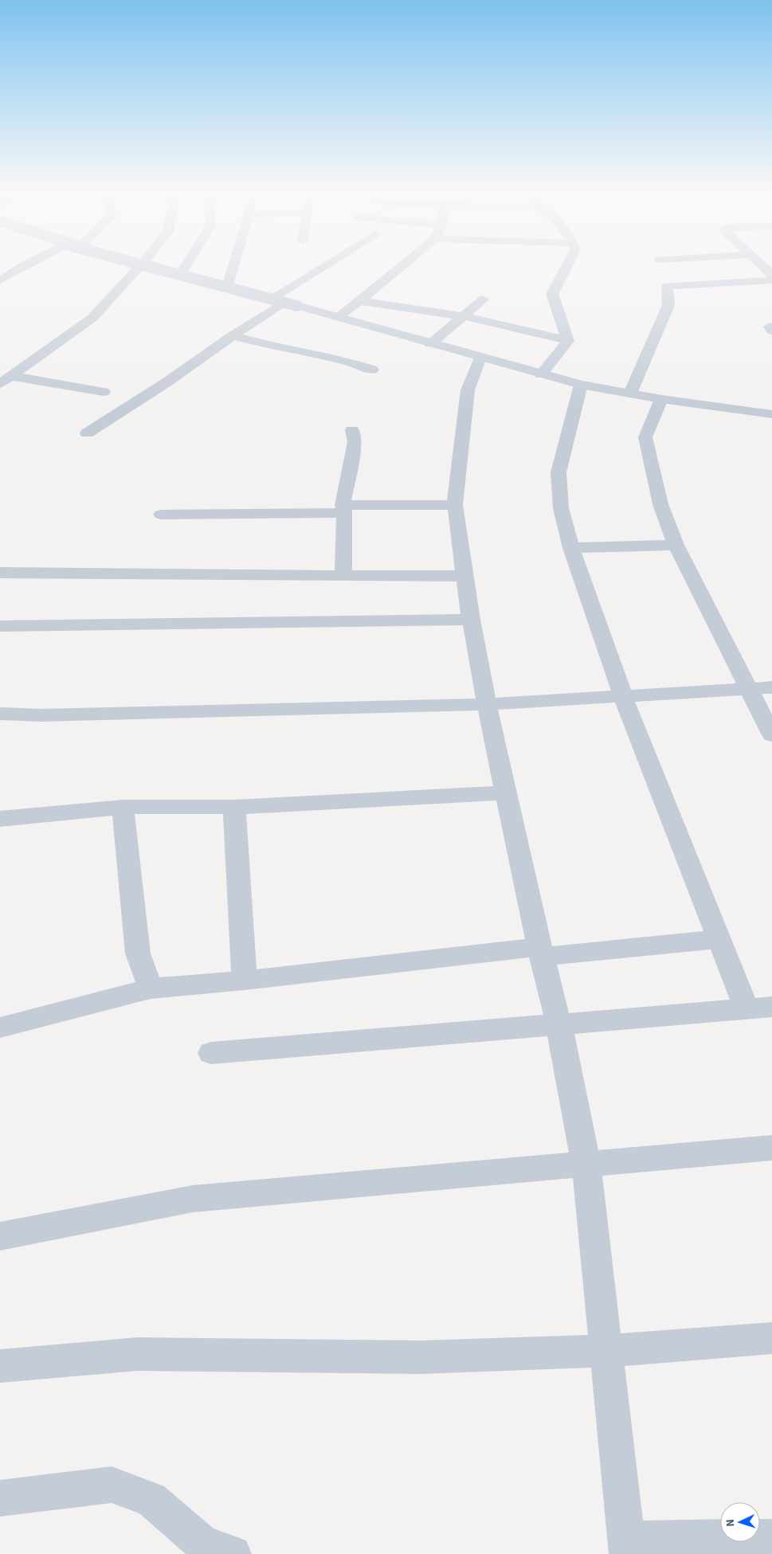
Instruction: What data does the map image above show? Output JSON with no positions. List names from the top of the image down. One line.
{"north":"left"}
